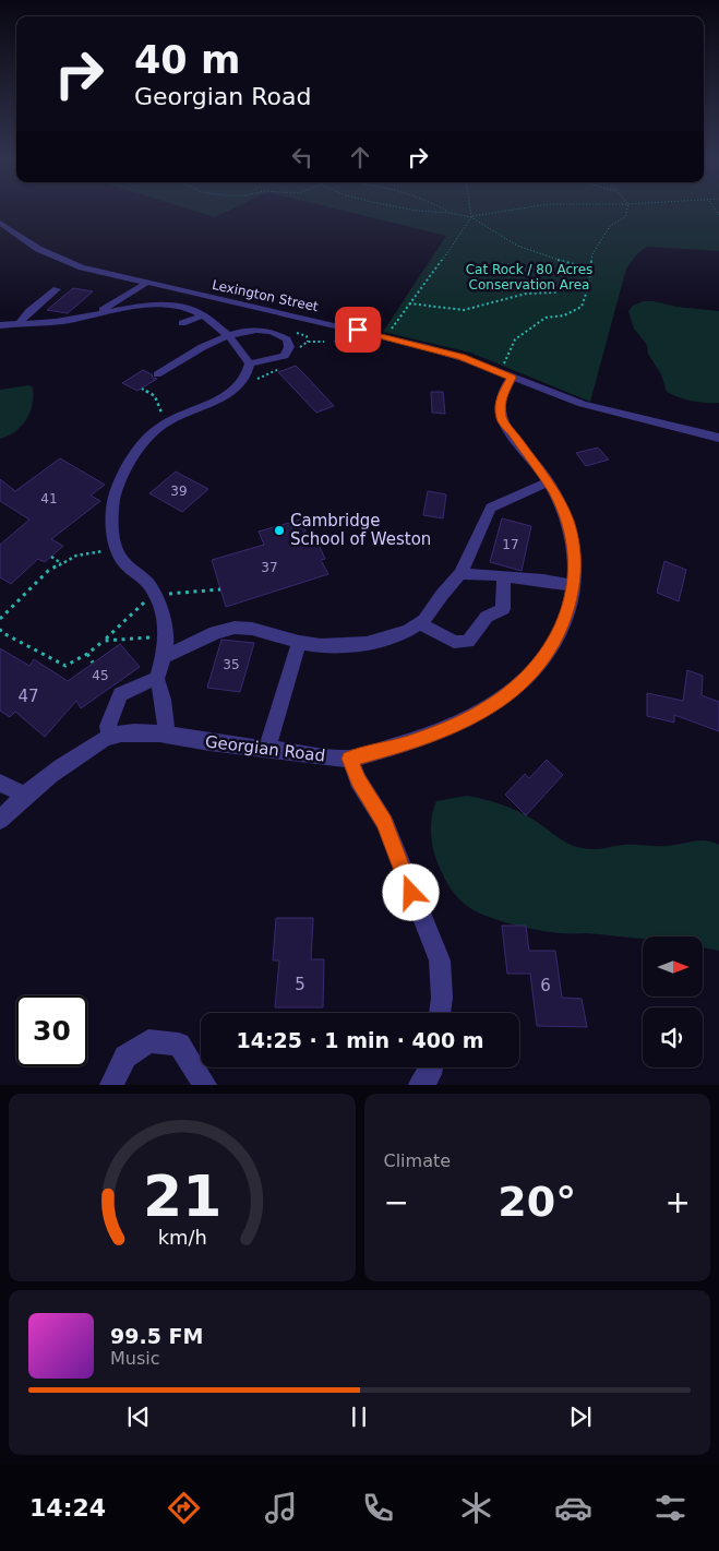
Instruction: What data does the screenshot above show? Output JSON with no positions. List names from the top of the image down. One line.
{"streets":{"street":["Lexington Street","Georgian Road"]},"crossings":[["Lexington Street","Georgian Road"]],"parks":["Cat Rock / 80 Acres Conservation Area"],"places":["Cambridge School of Weston"],"house_numbers":["39","41","17","37","35","45","47","5","6"],"north":"right","page":{"turn":["40 m","Georgian Road"],"limit":"30","trip":"14:25 · 1 min · 400 m","tile":"Climate","heat":["−","20°","+"],"song":["99.5 FM","Music"],"tabs":"14:24","gauge":["21","km/h"]}}
